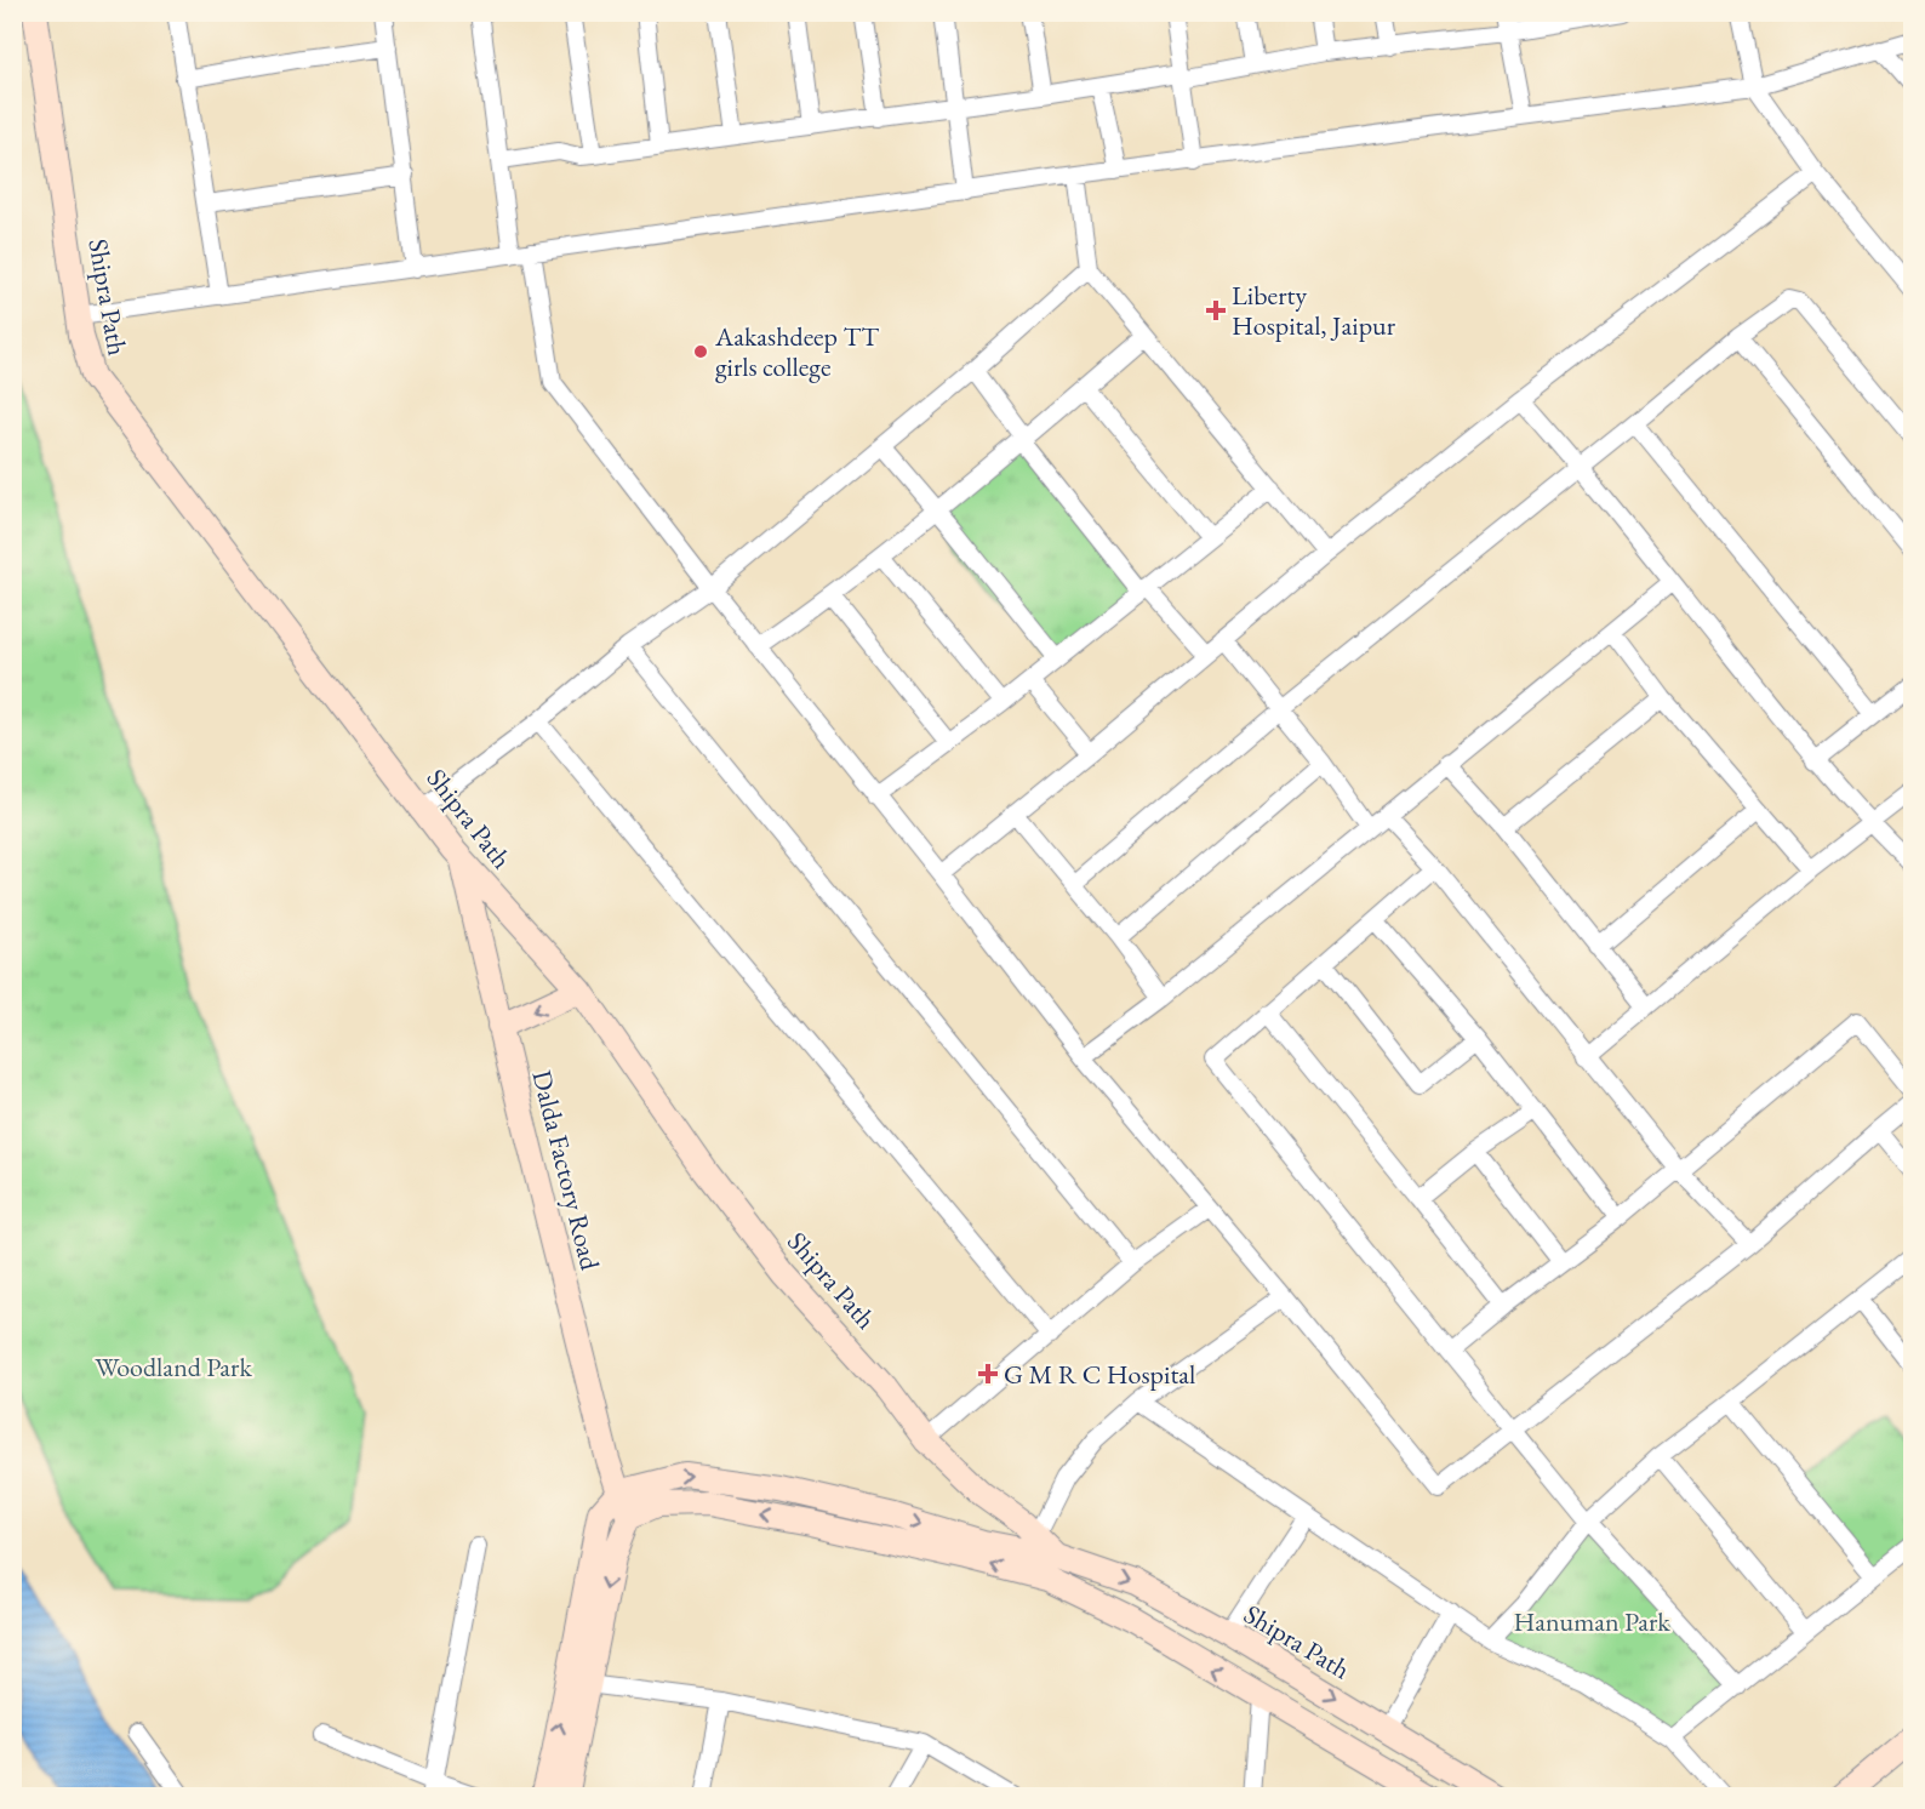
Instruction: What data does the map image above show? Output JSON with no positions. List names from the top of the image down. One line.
{"streets":{"street":["Shipra Path","Dalda Factory Road"]},"crossings":[["Shipra Path","Dalda Factory Road"]],"parks":["Woodland Park","Hanuman Park"],"places":{"health":["Liberty Hospital, Jaipur","G M R C Hospital"],"other":["Aakashdeep TT girls college"]}}
